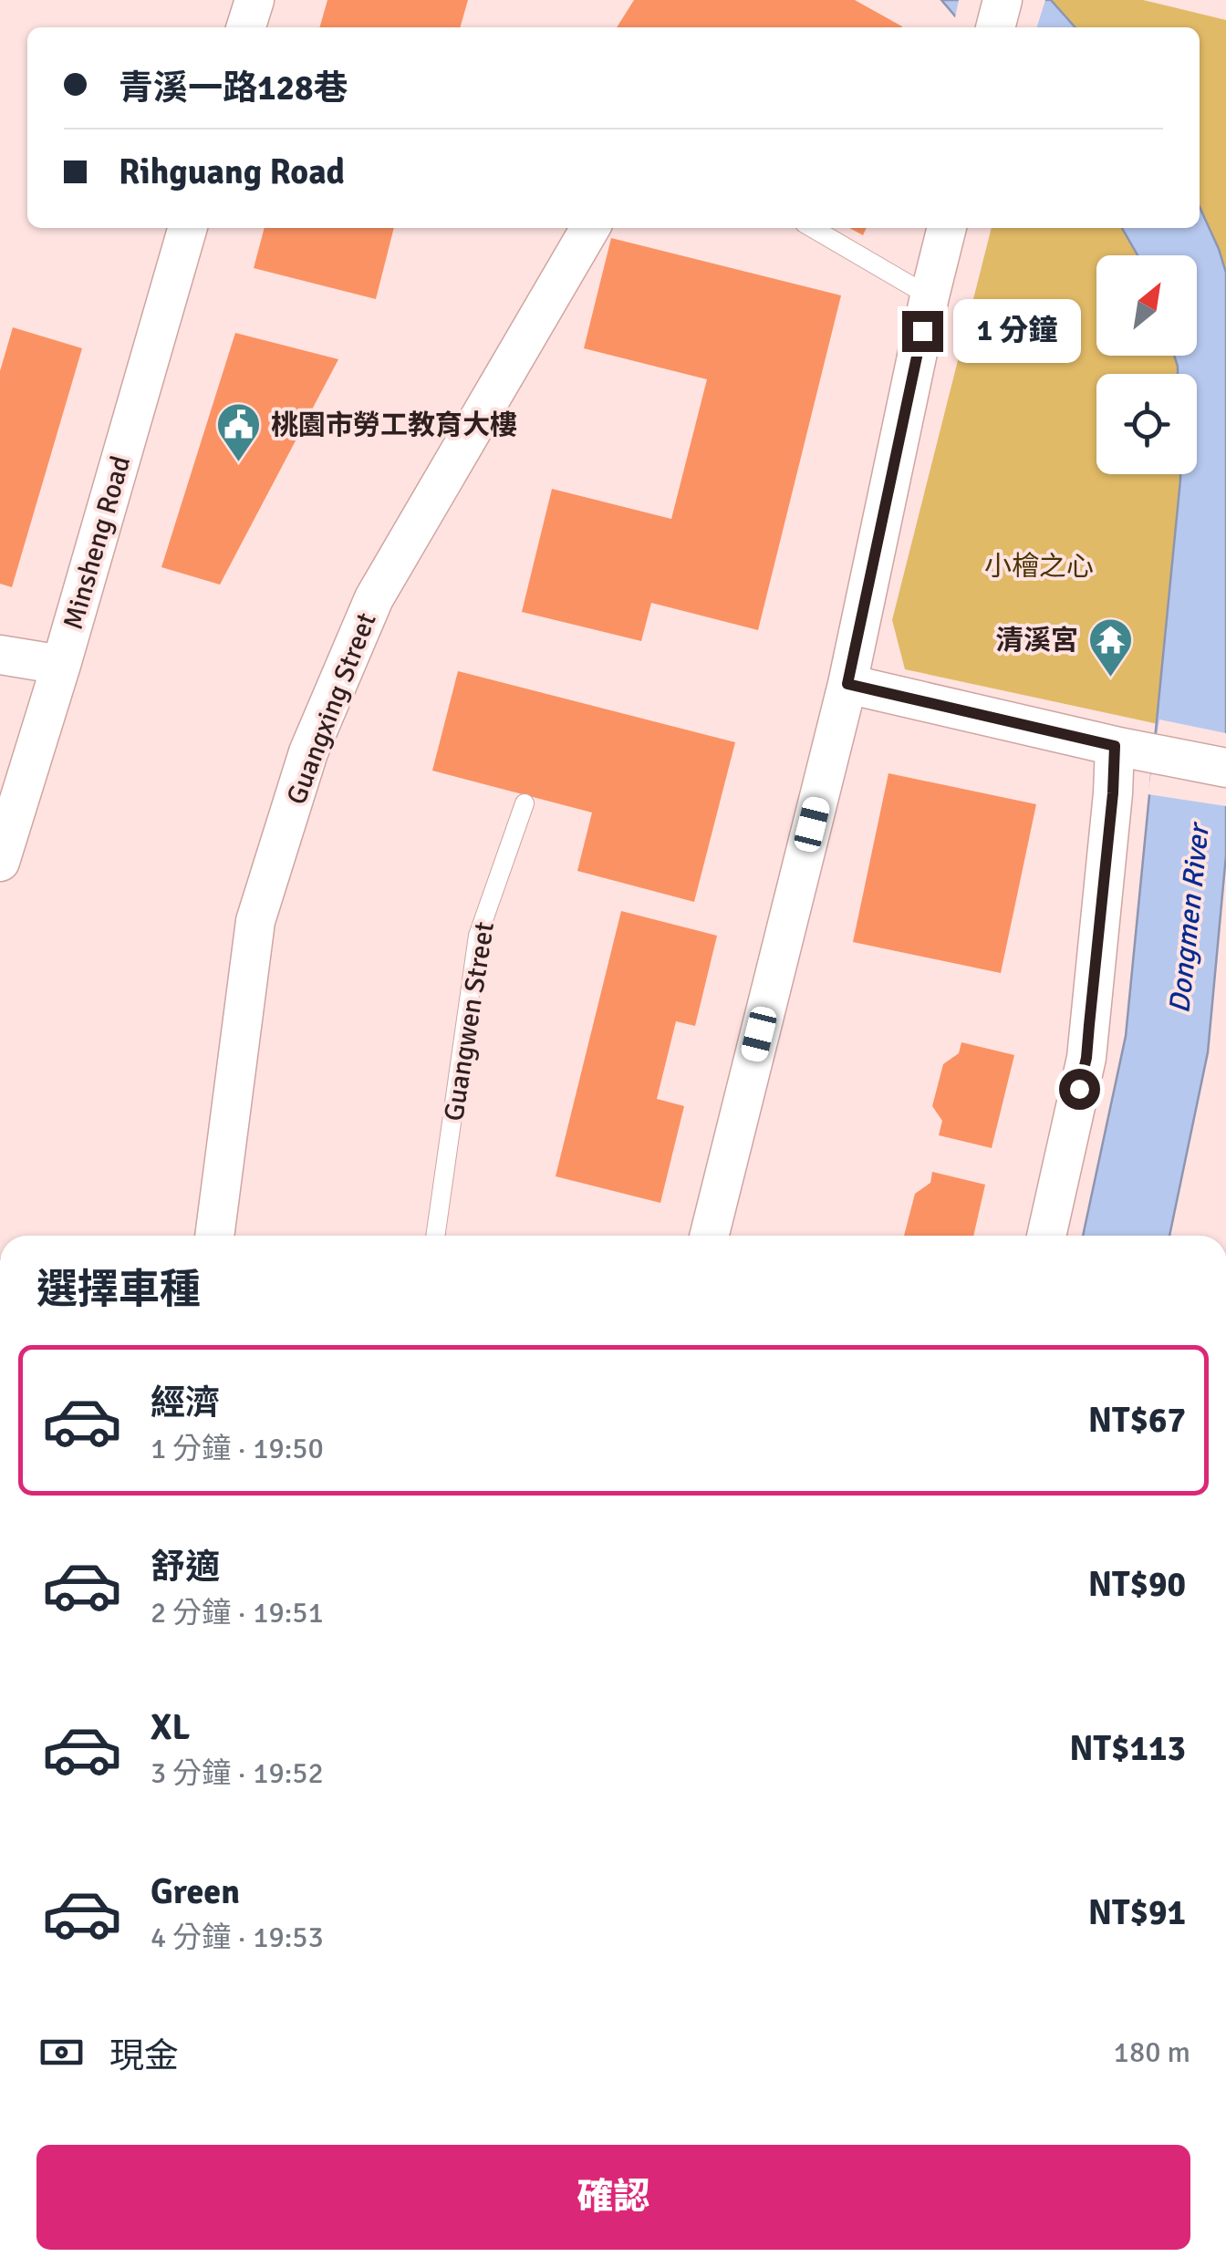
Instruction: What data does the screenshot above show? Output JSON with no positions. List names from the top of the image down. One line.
{"streets":{"street":["Minsheng Road","Guangxing Street"],"lane":["Guangwen Street"]},"water":["Dongmen River"],"parks":["小檜之心"],"places":{"public building":["桃園市勞工教育大樓"],"temple":["清溪宮"]},"north":"top right","page":{"banner":["青溪一路128巷","Rihguang Road"],"bubble":"1 分鐘","heading":"選擇車種","list":[{"name":"經濟","note":"1 分鐘 · 19:50","value":"NT$67"},{"name":"舒適","note":"2 分鐘 · 19:51","value":"NT$90"},{"name":"XL","note":"3 分鐘 · 19:52","value":"NT$113"},{"name":"Green","note":"4 分鐘 · 19:53","value":"NT$91"}],"pay":["現金","180 m"],"buttons":"確認"}}
